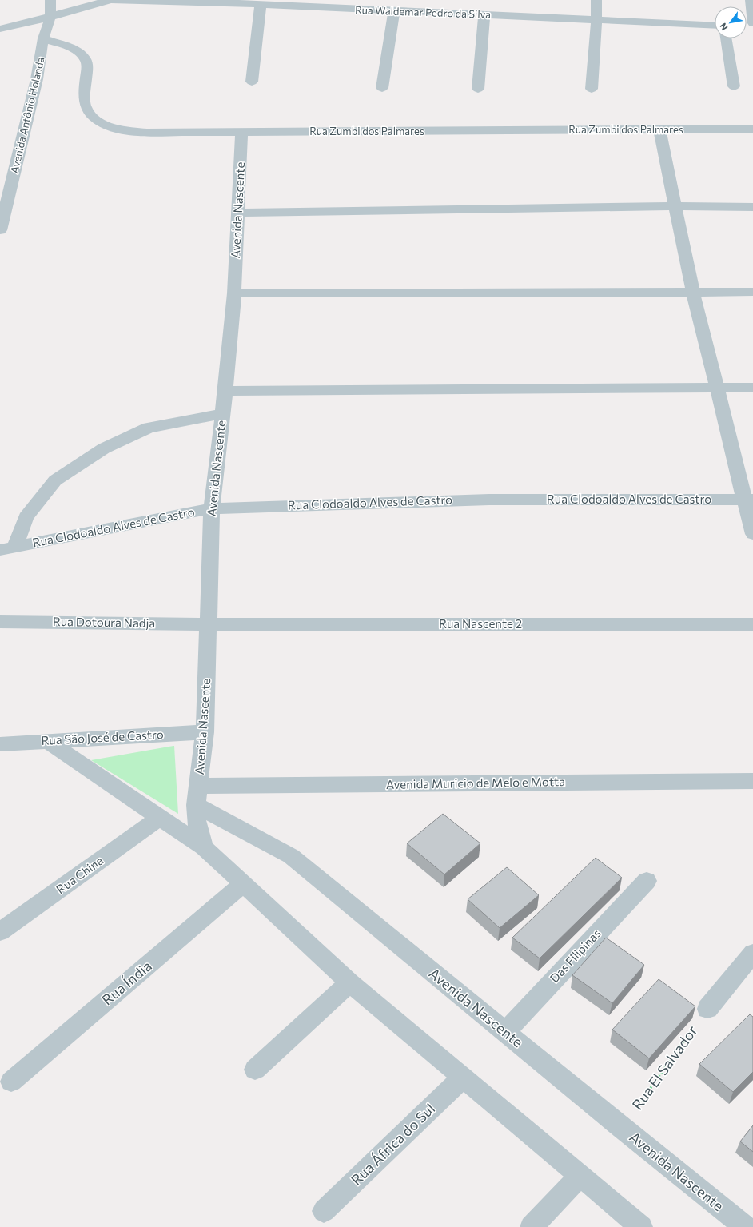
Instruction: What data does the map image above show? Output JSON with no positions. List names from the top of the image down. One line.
{"streets":{"street":["Rua Waldemar Pedro da Silva","Avenida Antônio Holanda","Rua Zumbi dos Palmares","Avenida Nascente","Rua Clodoaldo Alves de Castro","Rua Dotoura Nadja","Rua Nascente 2","Rua São José de Castro","Avenida Muricio de Melo e Motta","Rua China","Das Filipinas","Rua Índia","Rua África do Sul"],"path":["Rua El Salvador"]},"crossings":[["Rua Waldemar Pedro da Silva","Avenida Antônio Holanda"],["Avenida Antônio Holanda","Rua Zumbi dos Palmares"],["Rua Zumbi dos Palmares","Avenida Nascente"],["Avenida Nascente","Rua Clodoaldo Alves de Castro"],["Avenida Nascente","Rua Dotoura Nadja"],["Avenida Nascente","Rua Nascente 2"],["Avenida Nascente","Rua São José de Castro"],["Avenida Nascente","Avenida Muricio de Melo e Motta"],["Avenida Nascente","Das Filipinas"],["Avenida Nascente","Rua El Salvador"],["Rua Dotoura Nadja","Rua Nascente 2"]],"north":"bottom left"}
